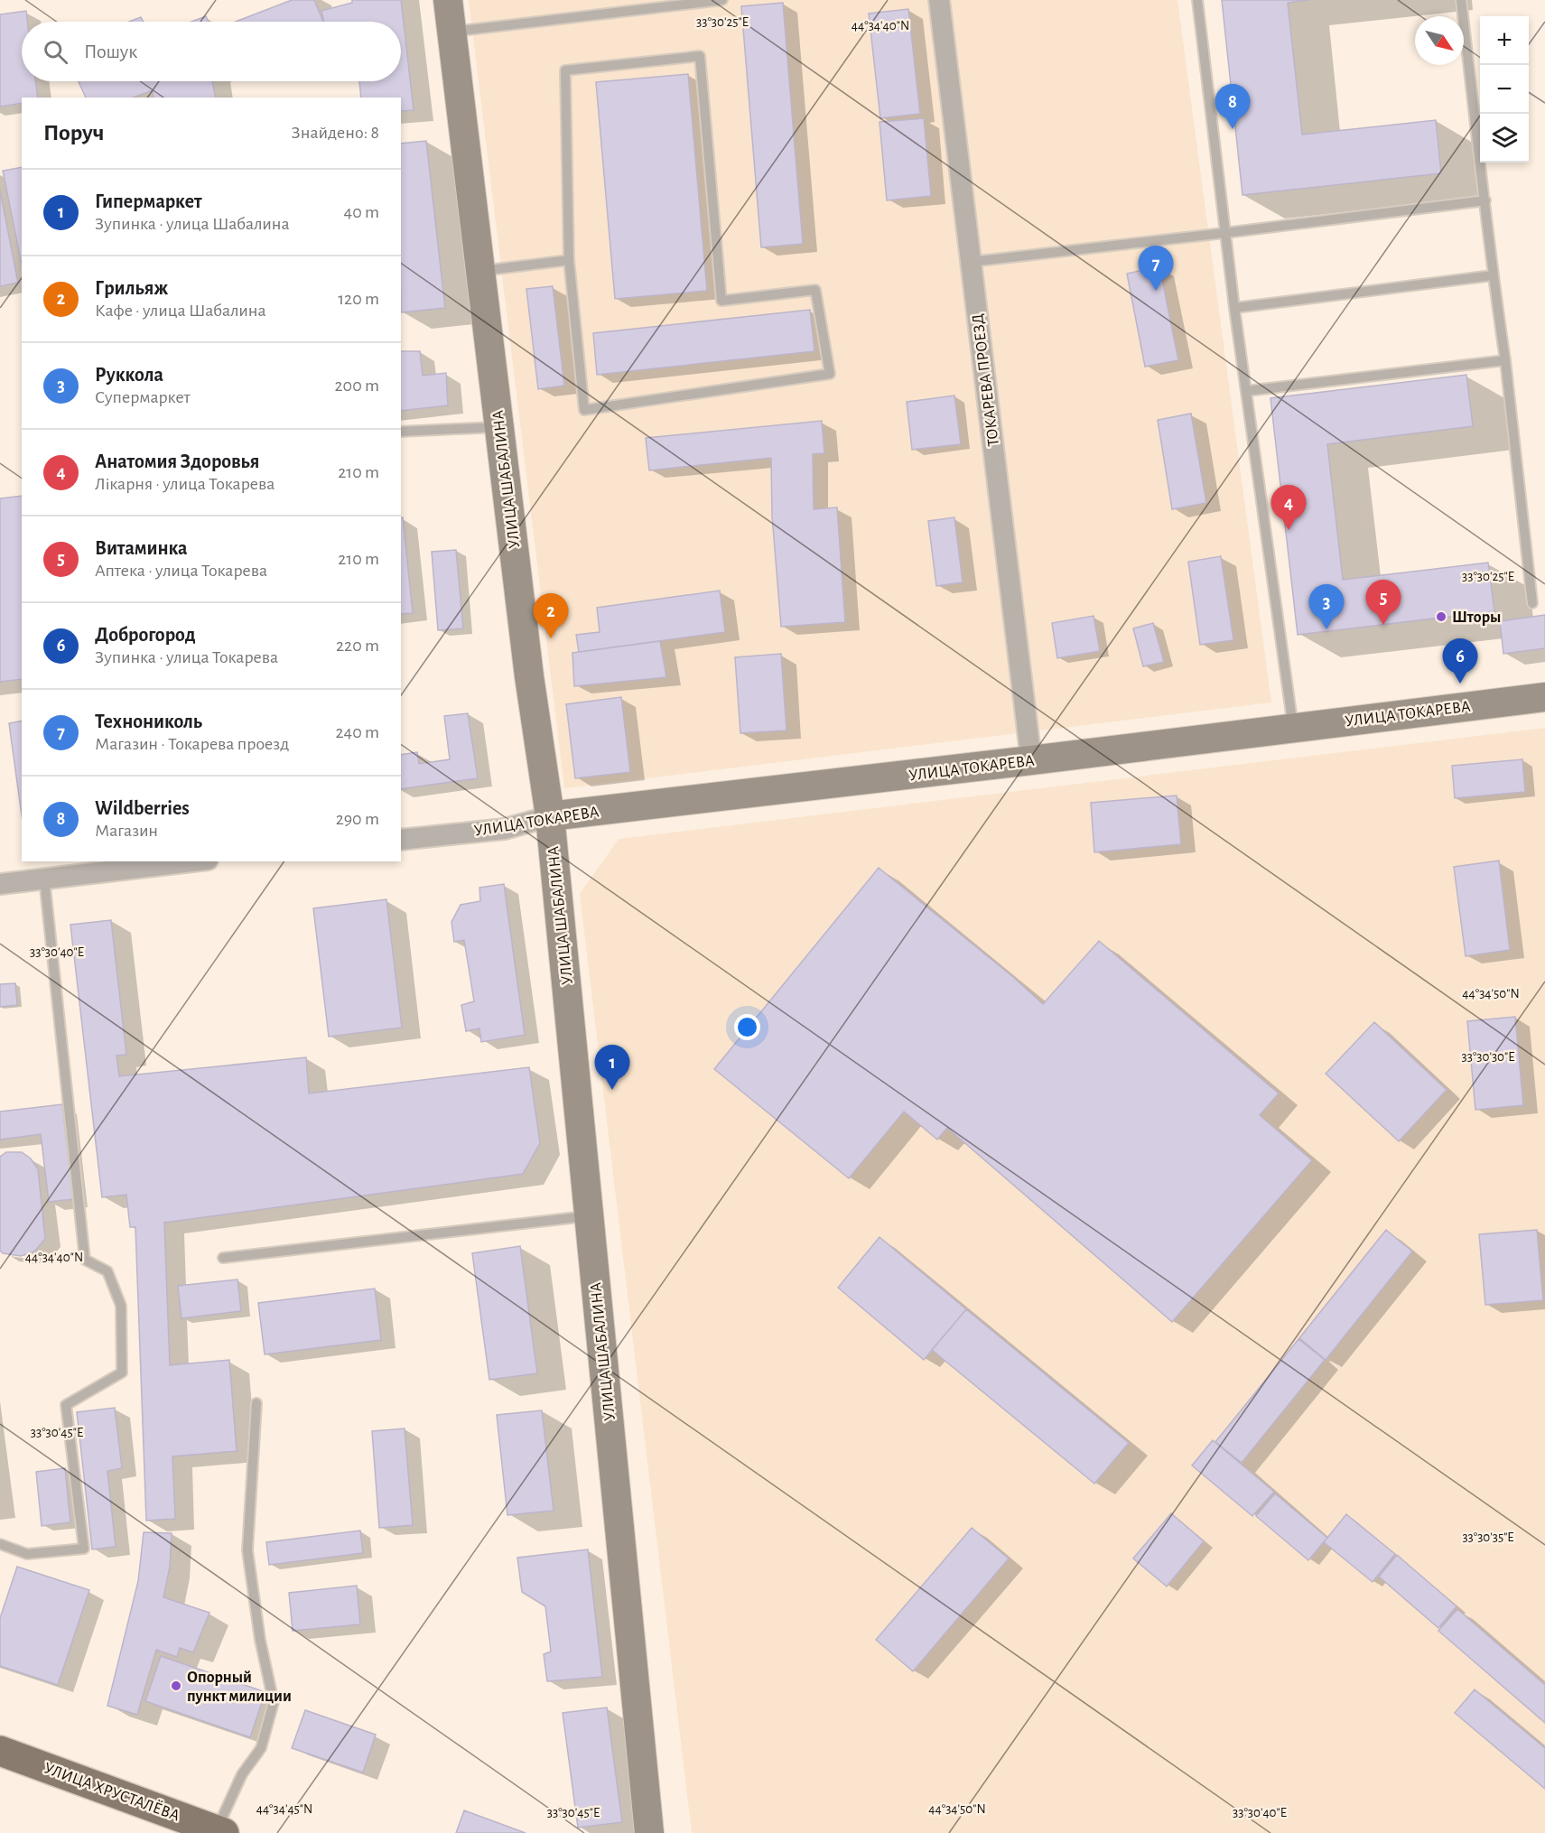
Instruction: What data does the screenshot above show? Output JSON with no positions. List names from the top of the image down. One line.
{"streets":{"main road":["УЛИЦА ШАБАЛИНА","УЛИЦА ТОКАРЕВА","УЛИЦА ХРУСТАЛЁВА"],"street":["ТОКАРЕВА ПРОЕЗД"]},"crossings":[["ТОКАРЕВА ПРОЕЗД","УЛИЦА ТОКАРЕВА"],["УЛИЦА ШАБАЛИНА","УЛИЦА ТОКАРЕВА"]],"places":["Шторы","Опорный пункт милиции"],"north":"bottom right","page":{"map_buttons":["+","−"],"search":"Пошук","pins":["8","7","4","5","3","2","6","1"],"heading":["Поруч","Знайдено: 8"],"list":[{"mark":"1","name":"Гипермаркет","note":"Зупинка · улица Шабалина","value":"40 m"},{"mark":"2","name":"Грильяж","note":"Кафе · улица Шабалина","value":"120 m"},{"mark":"3","name":"Руккола","note":"Супермаркет","value":"200 m"},{"mark":"4","name":"Анатомия Здоровья","note":"Лікарня · улица Токарева","value":"210 m"},{"mark":"5","name":"Витаминка","note":"Аптека · улица Токарева","value":"210 m"},{"mark":"6","name":"Доброгород","note":"Зупинка · улица Токарева","value":"220 m"},{"mark":"7","name":"Технониколь","note":"Магазин · Токарева проезд","value":"240 m"},{"mark":"8","name":"Wildberries","note":"Магазин","value":"290 m"}]},"coordinates":["33°30'25\"E","44°34'40\"N","33°30'40\"E","44°34'50\"N","33°30'30\"E","33°30'45\"E","33°30'35\"E","44°34'45\"N"]}
